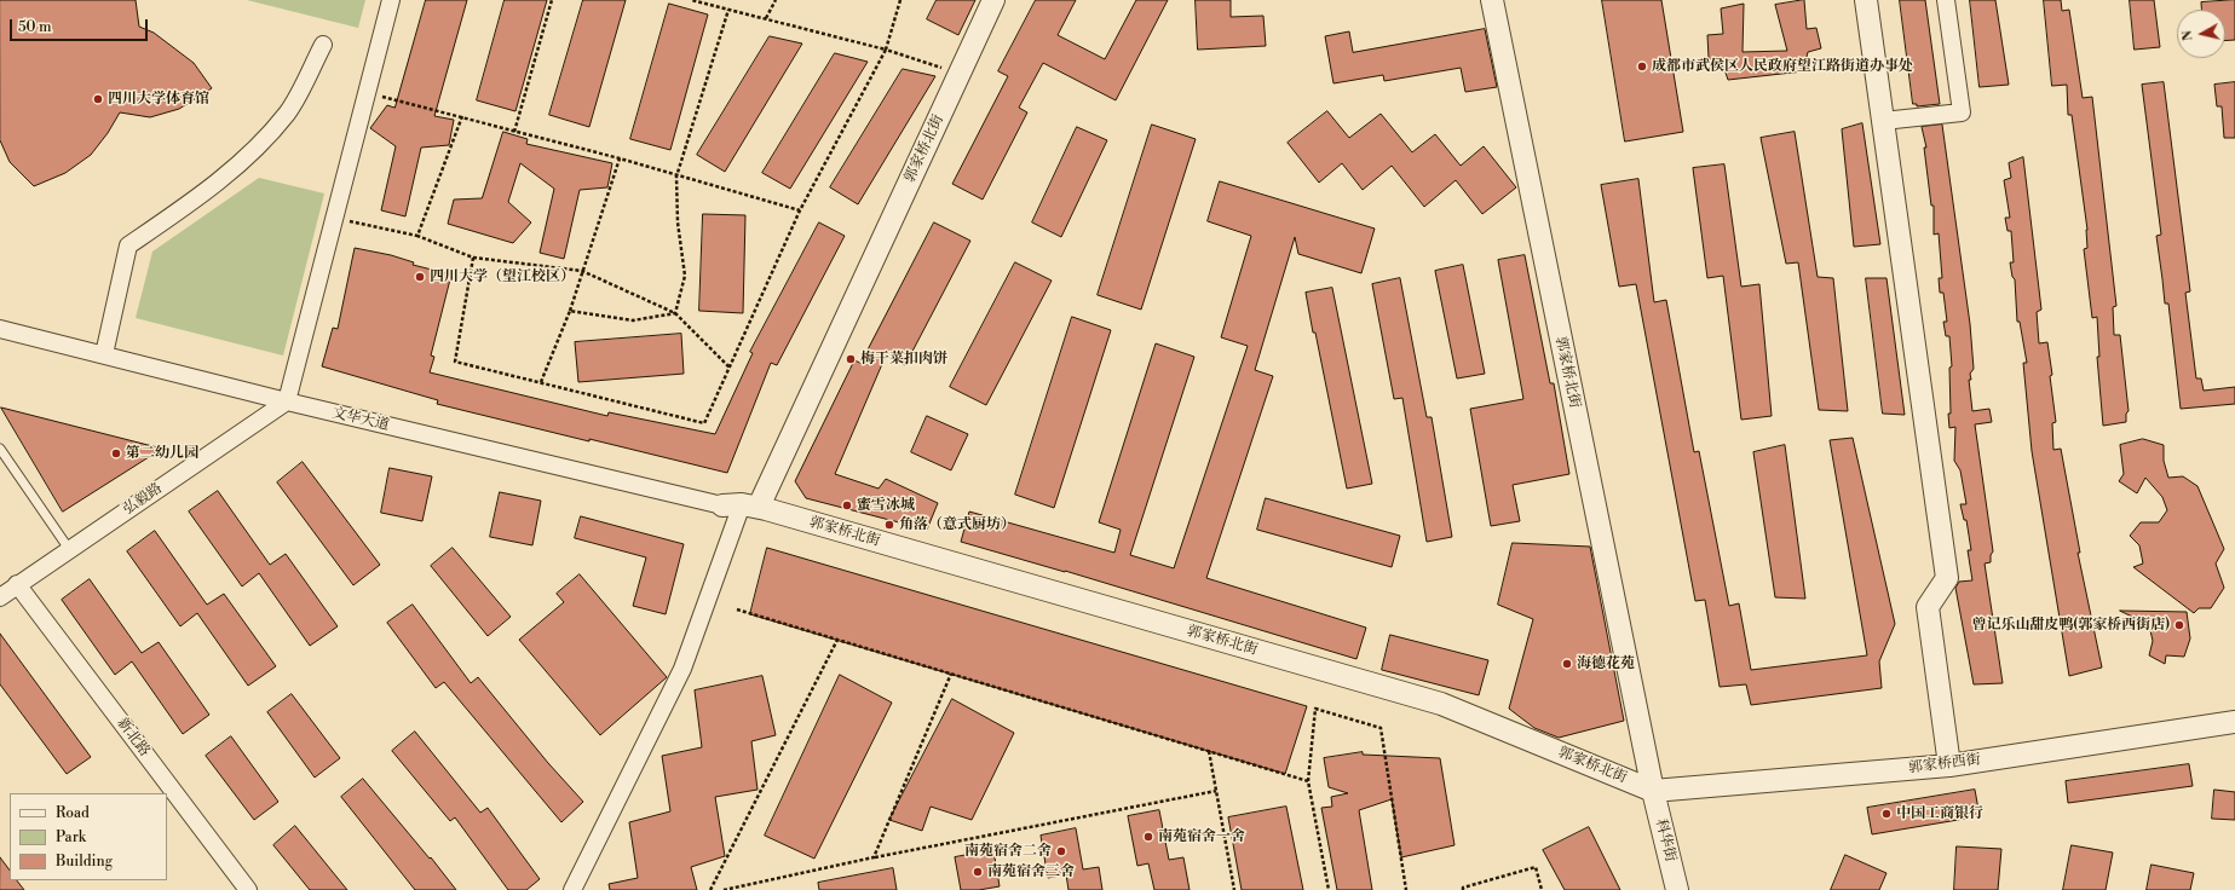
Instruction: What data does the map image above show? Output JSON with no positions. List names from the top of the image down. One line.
{"streets":{"street":["郭家桥北街","文华大道","弘毅路","新北路","郭家桥西街","科华街"]},"crossings":[["郭家桥北街","文华大道"],["郭家桥北街","郭家桥西街"],["郭家桥北街","科华街"],["文华大道","弘毅路"],["弘毅路","新北路"],["郭家桥西街","科华街"]],"places":["成都市武侯区人民政府望江路街道办事处","四川大学体育馆","四川大学（望江校区）","梅干菜扣肉饼","第二幼儿园","蜜雪冰城","角落（意式厨坊）","曾记乐山甜皮鸭(郭家桥西街店)","海德花苑","中国工商银行","南苑宿舍一舍","南苑宿舍二舍","南苑宿舍三舍"],"legend":["Road","Park","Building"],"scale_bar":"50 m","north":"left"}
